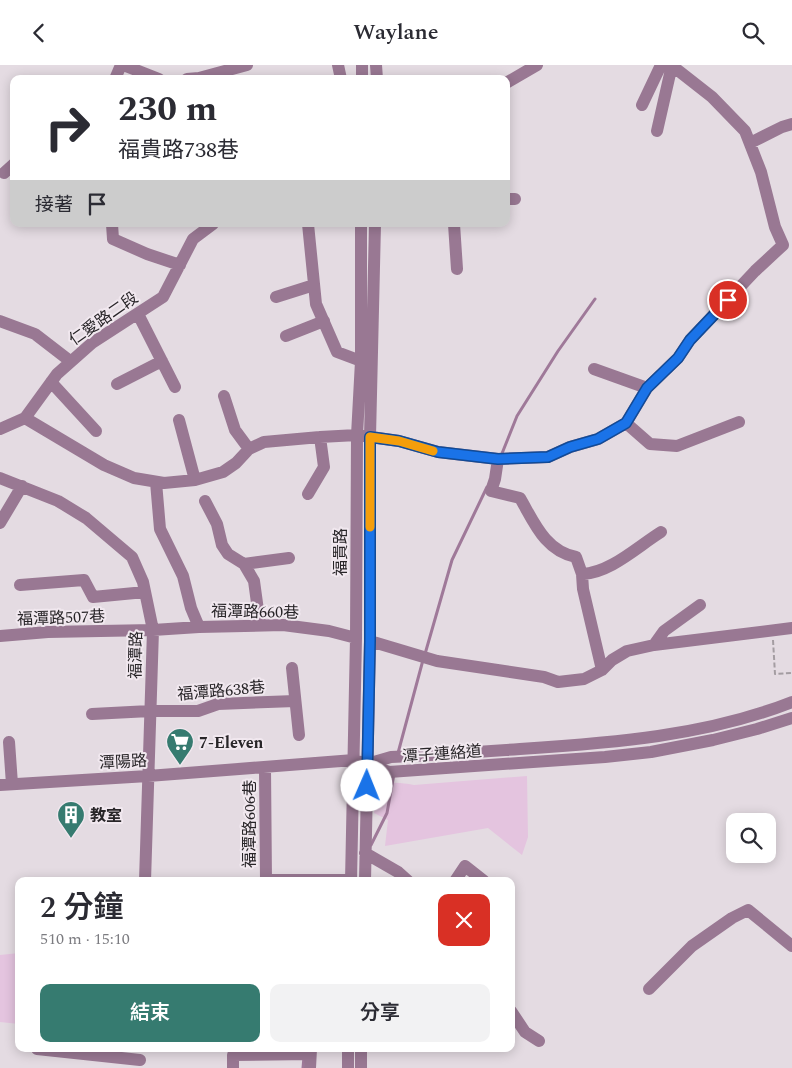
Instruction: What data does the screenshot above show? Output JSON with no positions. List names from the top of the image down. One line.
{"streets":{"street":["仁愛路二段","福貴路","福潭路660巷","福潭路507巷","福潭路","福潭路638巷","潭子連絡道","潭陽路","福潭路606巷"]},"crossings":[["福貴路","福潭路660巷"],["福貴路","潭子連絡道"],["福貴路","潭陽路"],["福潭路660巷","福潭路507巷"],["福潭路660巷","福潭路"],["福潭路507巷","福潭路"],["福潭路","福潭路638巷"],["福潭路","潭陽路"],["潭子連絡道","潭陽路"],["潭陽路","福潭路606巷"]],"places":{"supermarket":["7-Eleven"],"building":["教室"]},"page":{"header":"Waylane","turn":["230 m","福貴路738巷"],"then":"接著","heading":["2 分鐘","510 m · 15:10"],"buttons":["結束","分享"]}}
